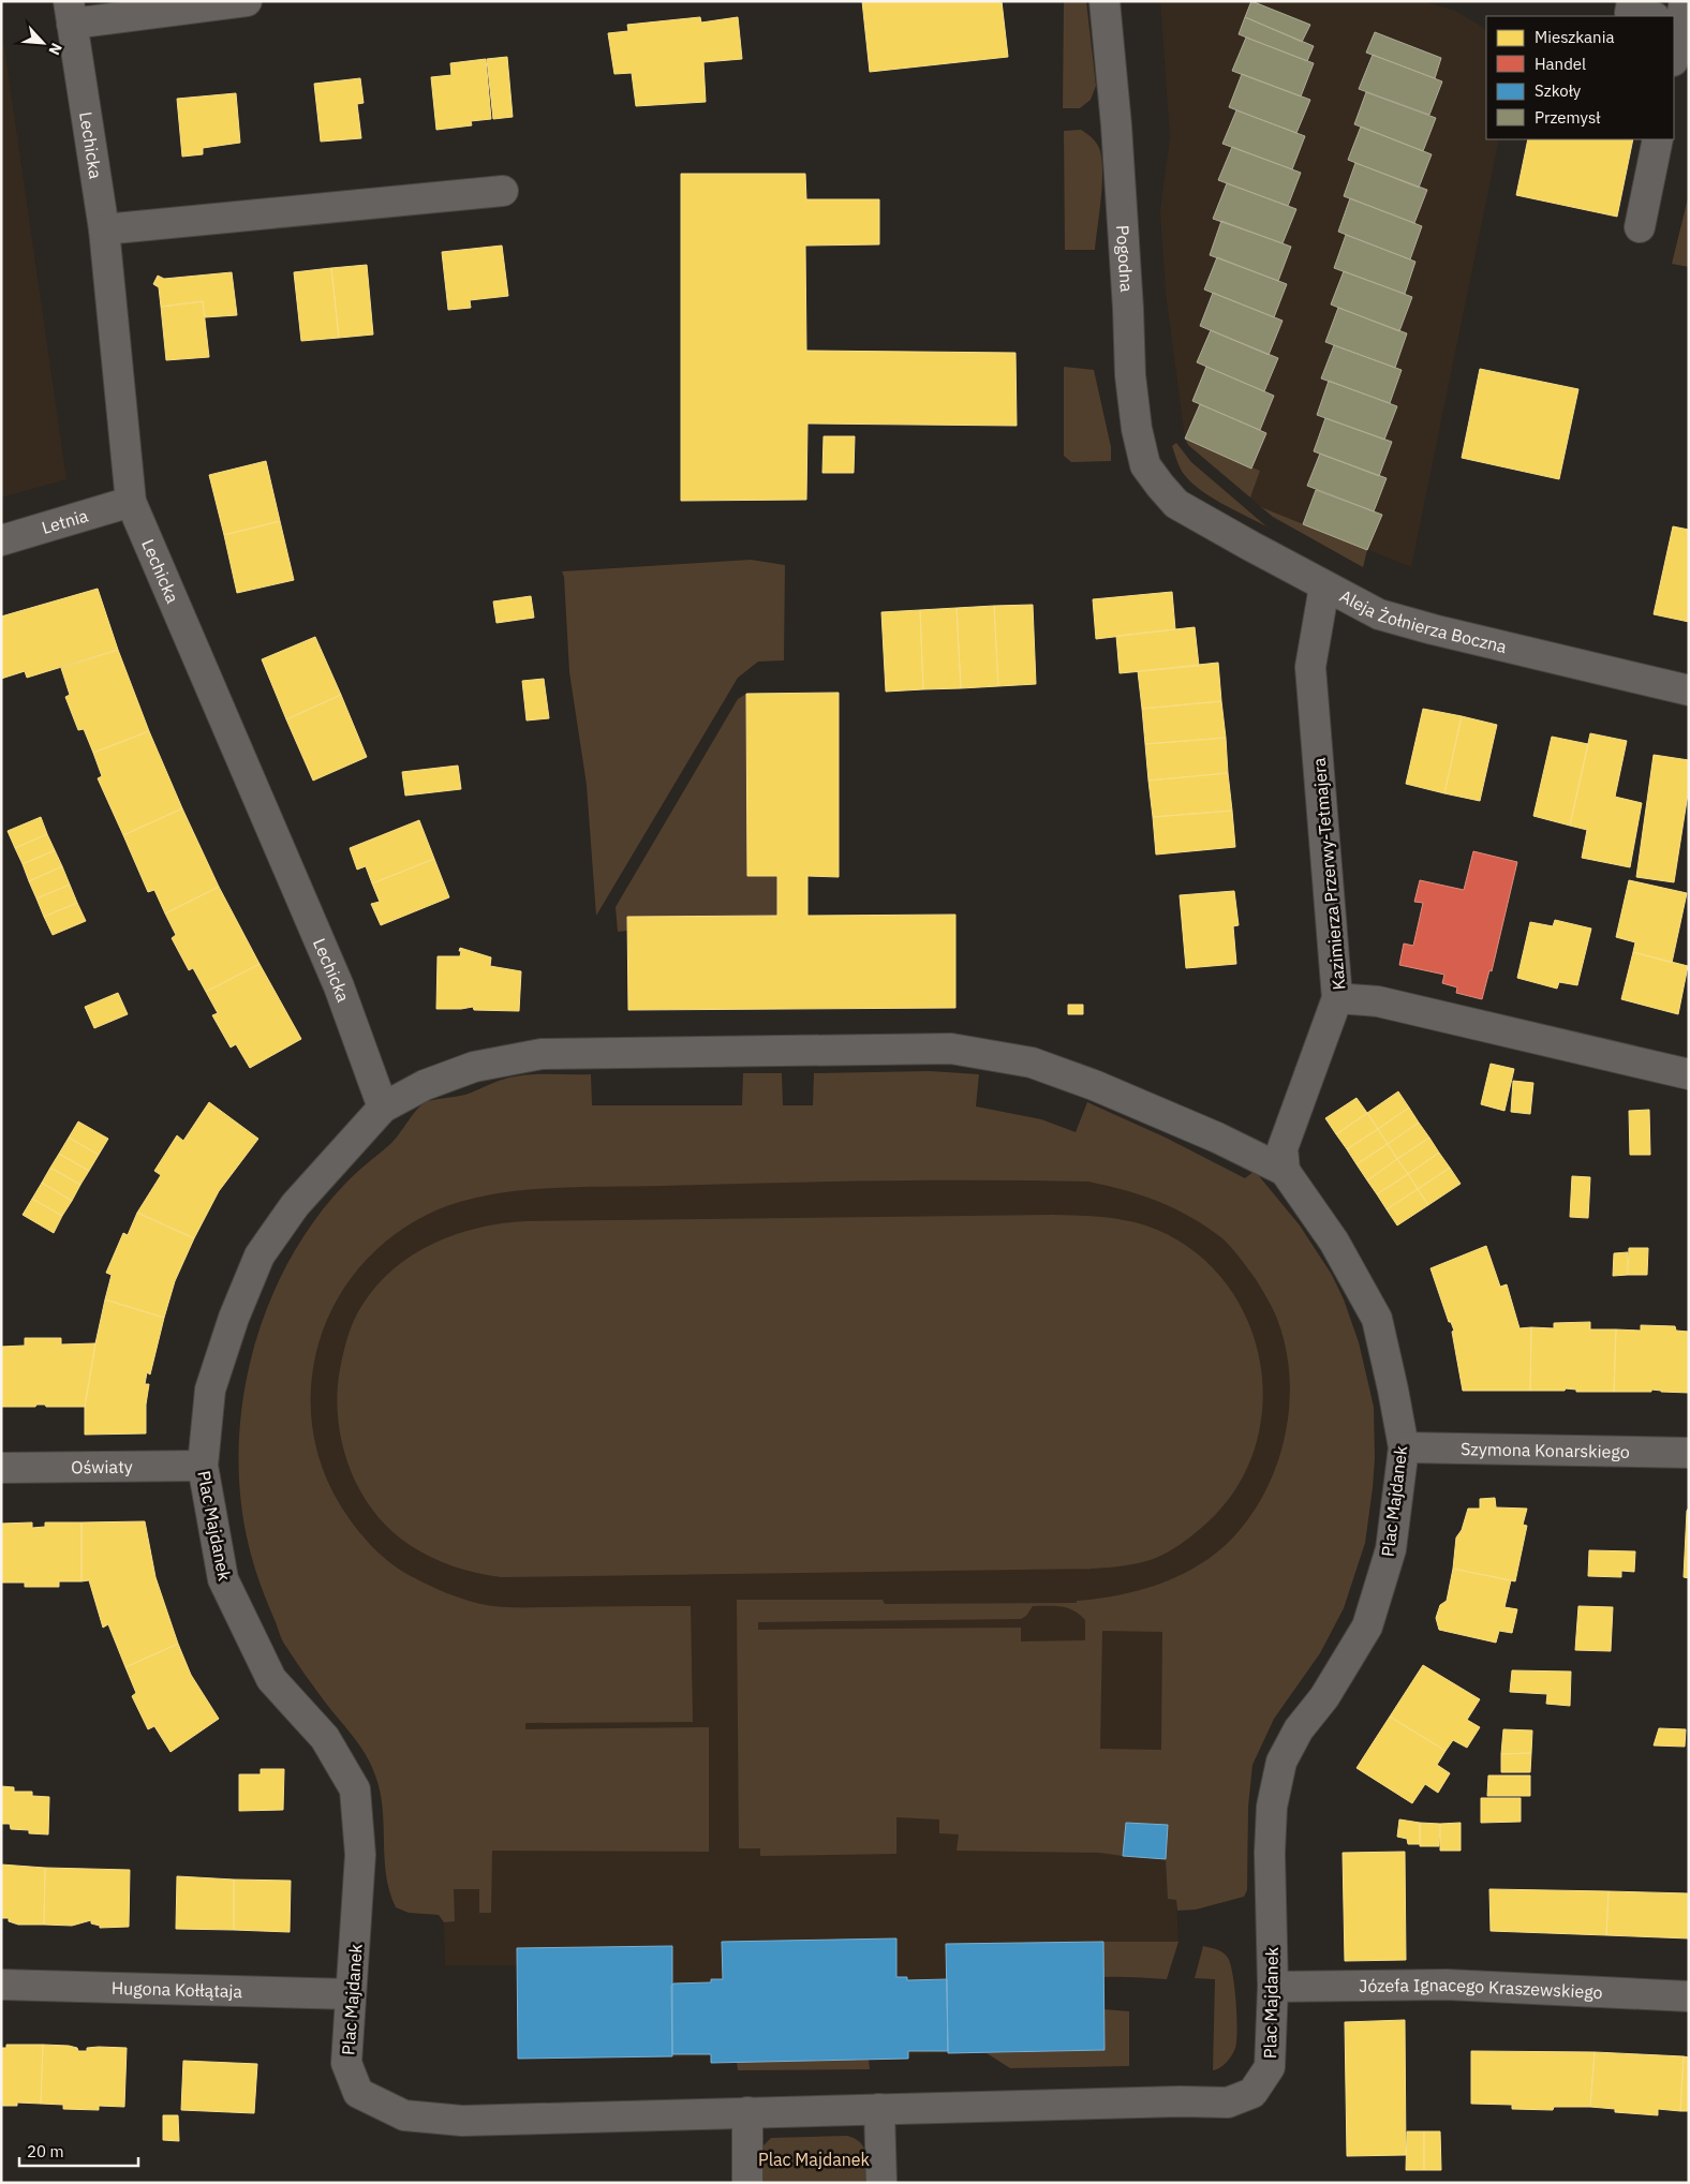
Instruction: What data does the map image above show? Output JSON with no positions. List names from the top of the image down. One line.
{"streets":{"street":["Lechicka","Pogodna","Letnia","Aleja Żołnierza Boczna","Kazimierza Przerwy-Tetmajera","Szymona Konarskiego","Oświaty","Plac Majdanek","Hugona Kołłątaja","Józefa Ignacego Kraszewskiego"]},"crossings":[["Lechicka","Letnia"],["Lechicka","Plac Majdanek"],["Pogodna","Aleja Żołnierza Boczna"],["Aleja Żołnierza Boczna","Kazimierza Przerwy-Tetmajera"],["Szymona Konarskiego","Plac Majdanek"],["Oświaty","Plac Majdanek"],["Plac Majdanek","Hugona Kołłątaja"],["Plac Majdanek","Józefa Ignacego Kraszewskiego"]],"parks":["Plac Majdanek"],"legend":["Mieszkania","Handel","Szkoły","Przemysł"],"scale_bar":"20 m","north":"bottom right"}
